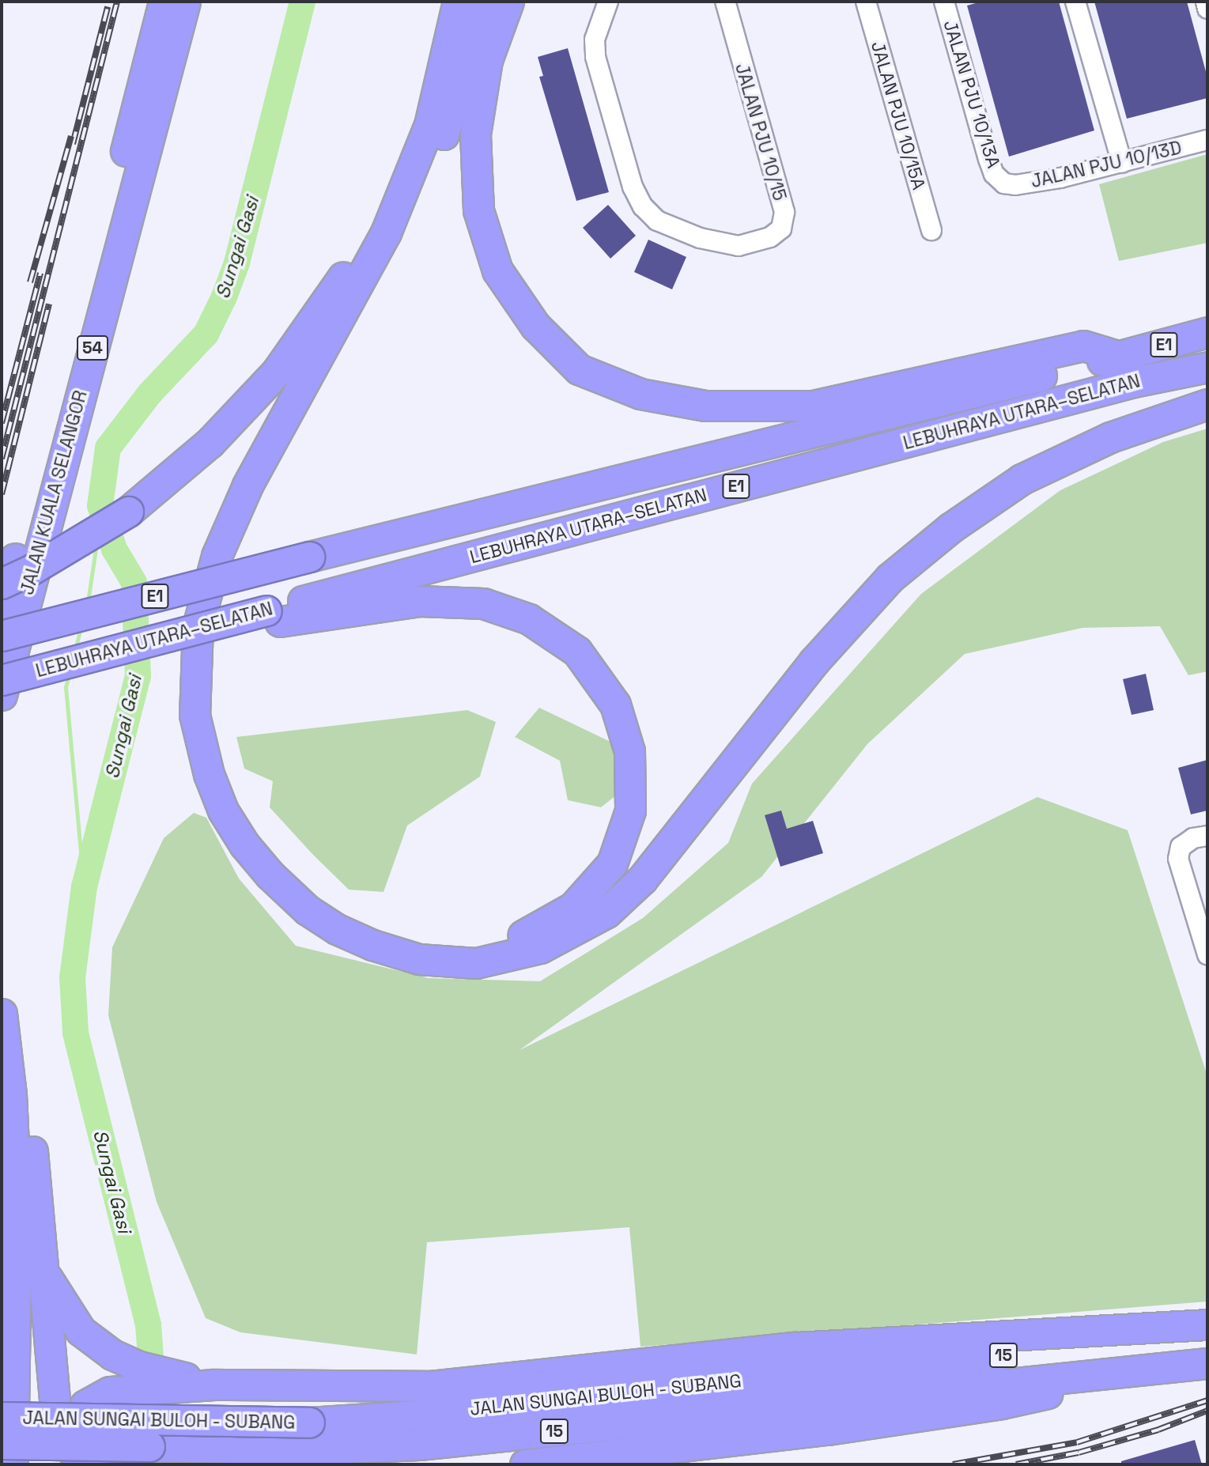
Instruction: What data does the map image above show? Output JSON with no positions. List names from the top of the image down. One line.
{"streets":{"highway":["E1","54","LEBUHRAYA UTARA–SELATAN","JALAN KUALA SELANGOR","15","JALAN SUNGAI BULOH - SUBANG"],"street":["JALAN PJU 10/13A","JALAN PJU 10/15A","JALAN PJU 10/15","JALAN PJU 10/13D"]},"crossings":[["JALAN PJU 10/13A","JALAN PJU 10/13D"]],"water":["Sungai Gasi"]}
